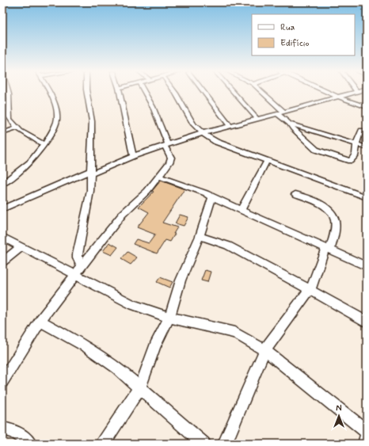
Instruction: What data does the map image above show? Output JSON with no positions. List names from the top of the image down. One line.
{"legend":["Rua","Edifício"],"north":"top"}
